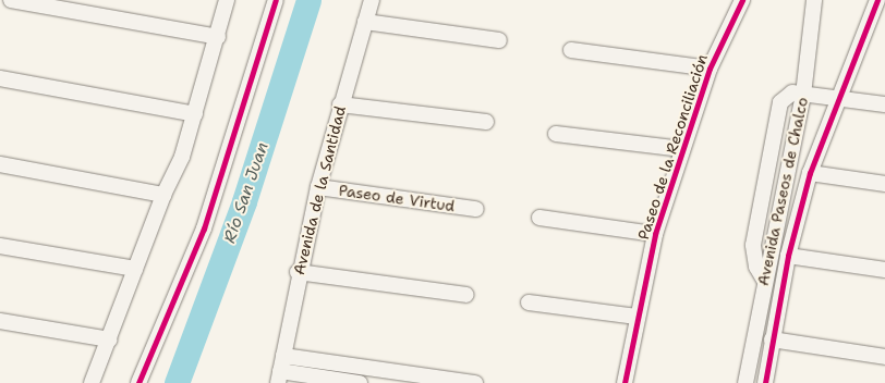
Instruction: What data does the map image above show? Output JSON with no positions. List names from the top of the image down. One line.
{"streets":{"street":["Paseo de la Reconciliación","Avenida de la Santidad","Avenida Paseos de Chalco","Paseo de Virtud"]},"crossings":[["Avenida de la Santidad","Paseo de Virtud"]],"water":["Río San Juan"]}
